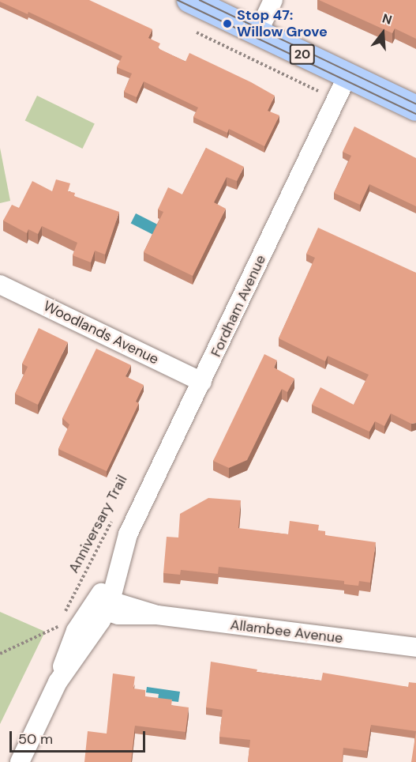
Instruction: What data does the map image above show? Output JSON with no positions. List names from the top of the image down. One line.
{"streets":{"main road":["20"],"street":["Fordham Avenue","Woodlands Avenue","Allambee Avenue"],"path":["Anniversary Trail"]},"crossings":[["20","Fordham Avenue"],["Fordham Avenue","Woodlands Avenue"],["Fordham Avenue","Allambee Avenue"]],"places":["Stop 47: Willow Grove"],"scale_bar":"50 m","north":"top"}
